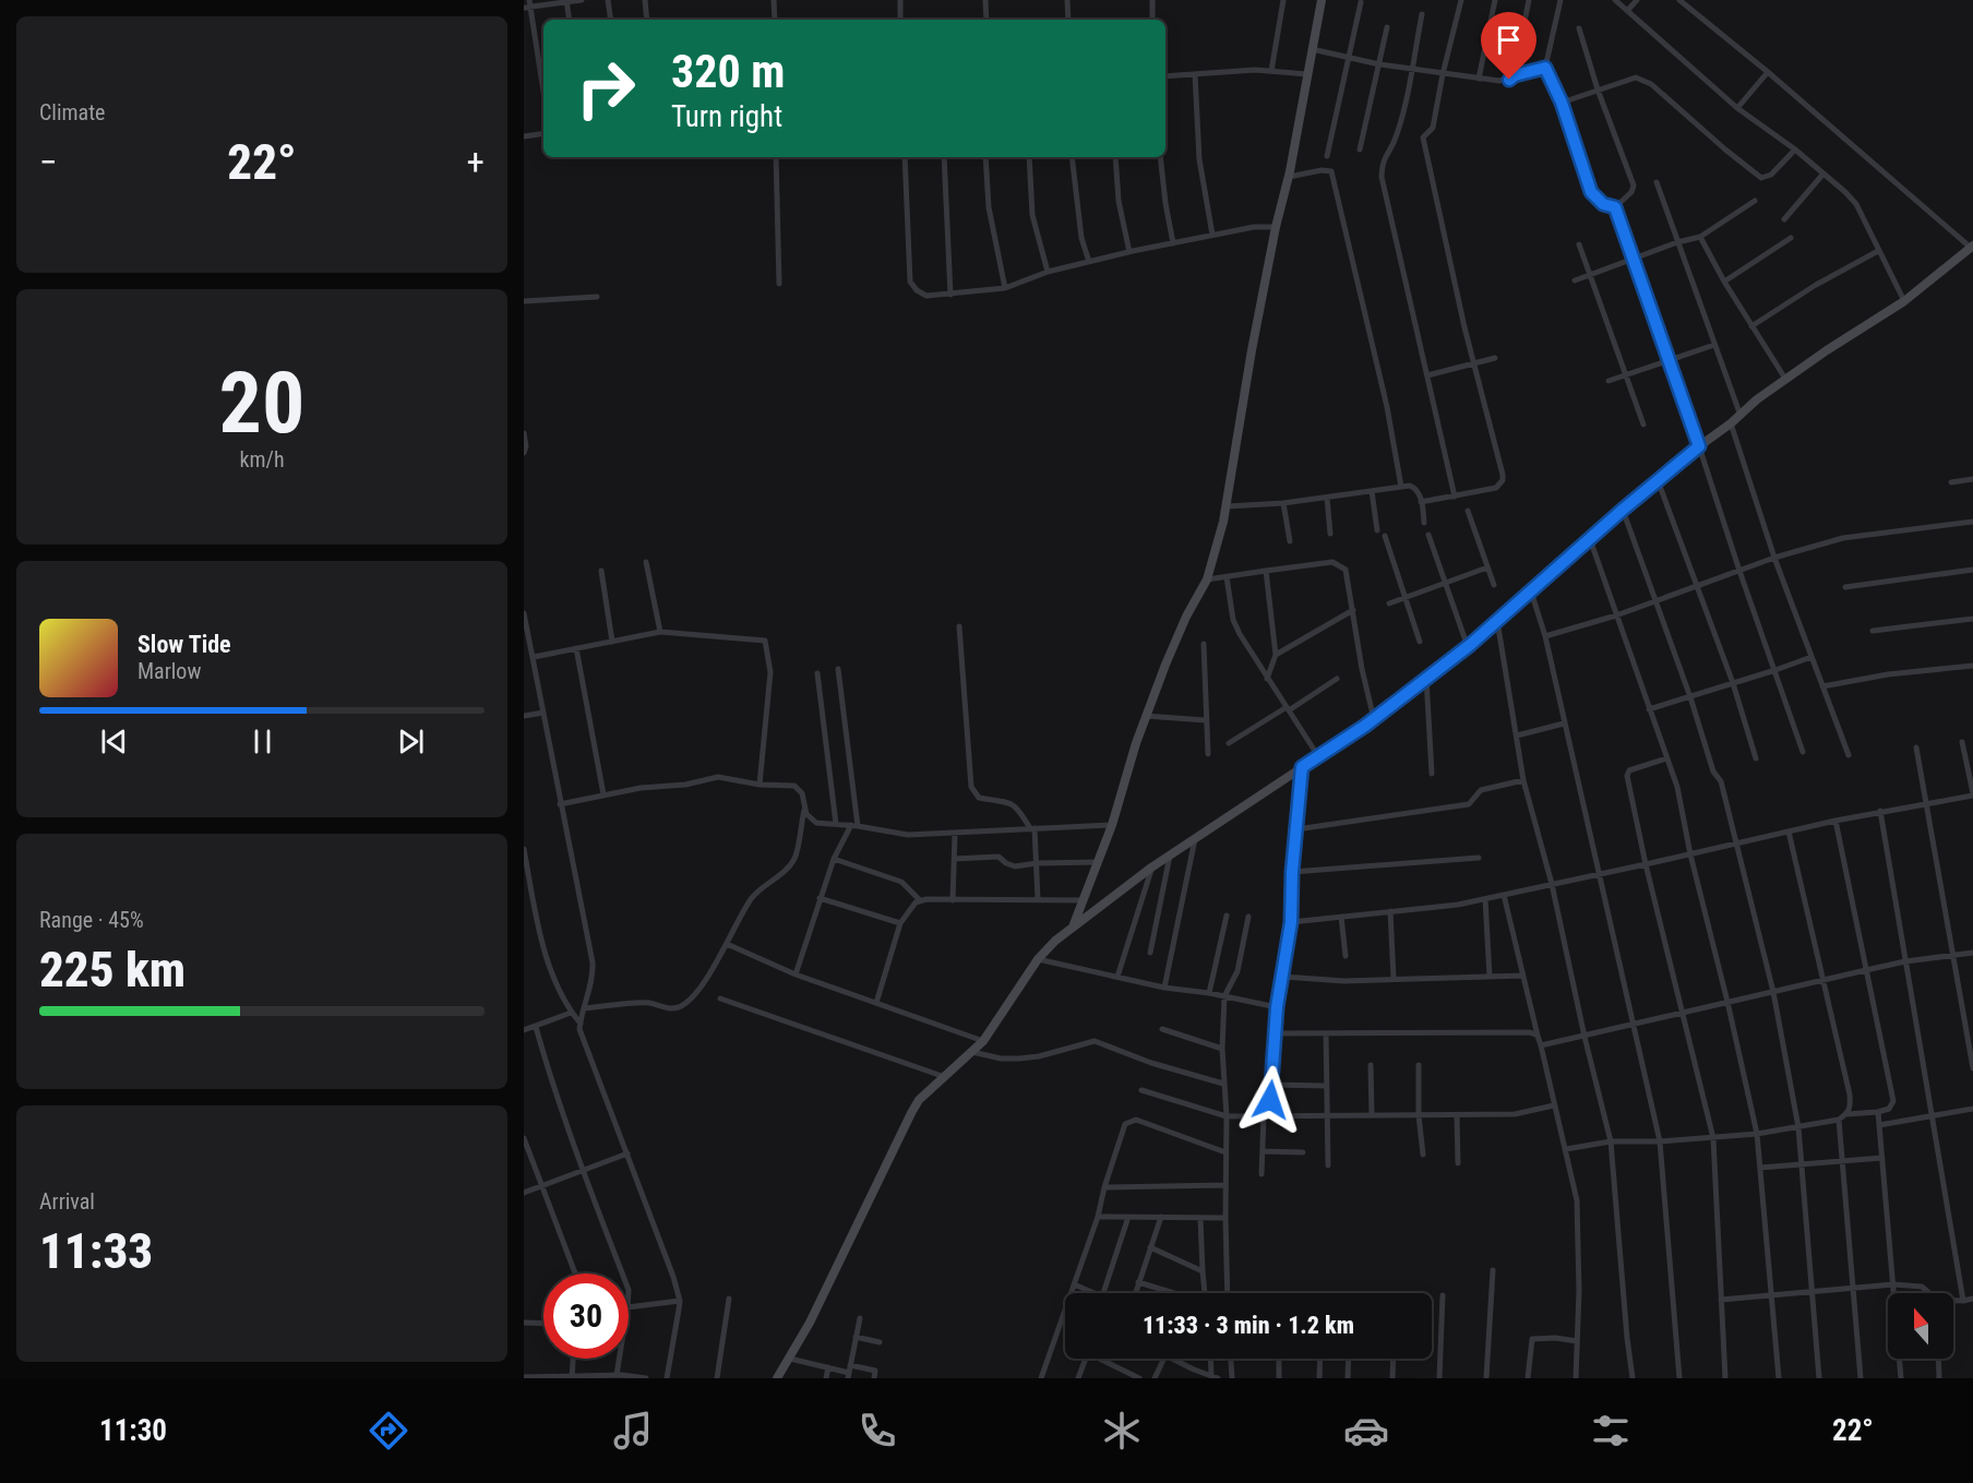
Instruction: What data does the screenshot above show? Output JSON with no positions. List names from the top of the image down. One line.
{"north":"top","page":{"tile":["Climate",["20","km/h"],["Range · 45%","225 km"],["Arrival","11:33"]],"turn":["320 m","Turn right"],"heat":["−","22°","+"],"song":["Slow Tide","Marlow"],"limit":"30","trip":"11:33 · 3 min · 1.2 km","tabs":["11:30","22°"]}}
